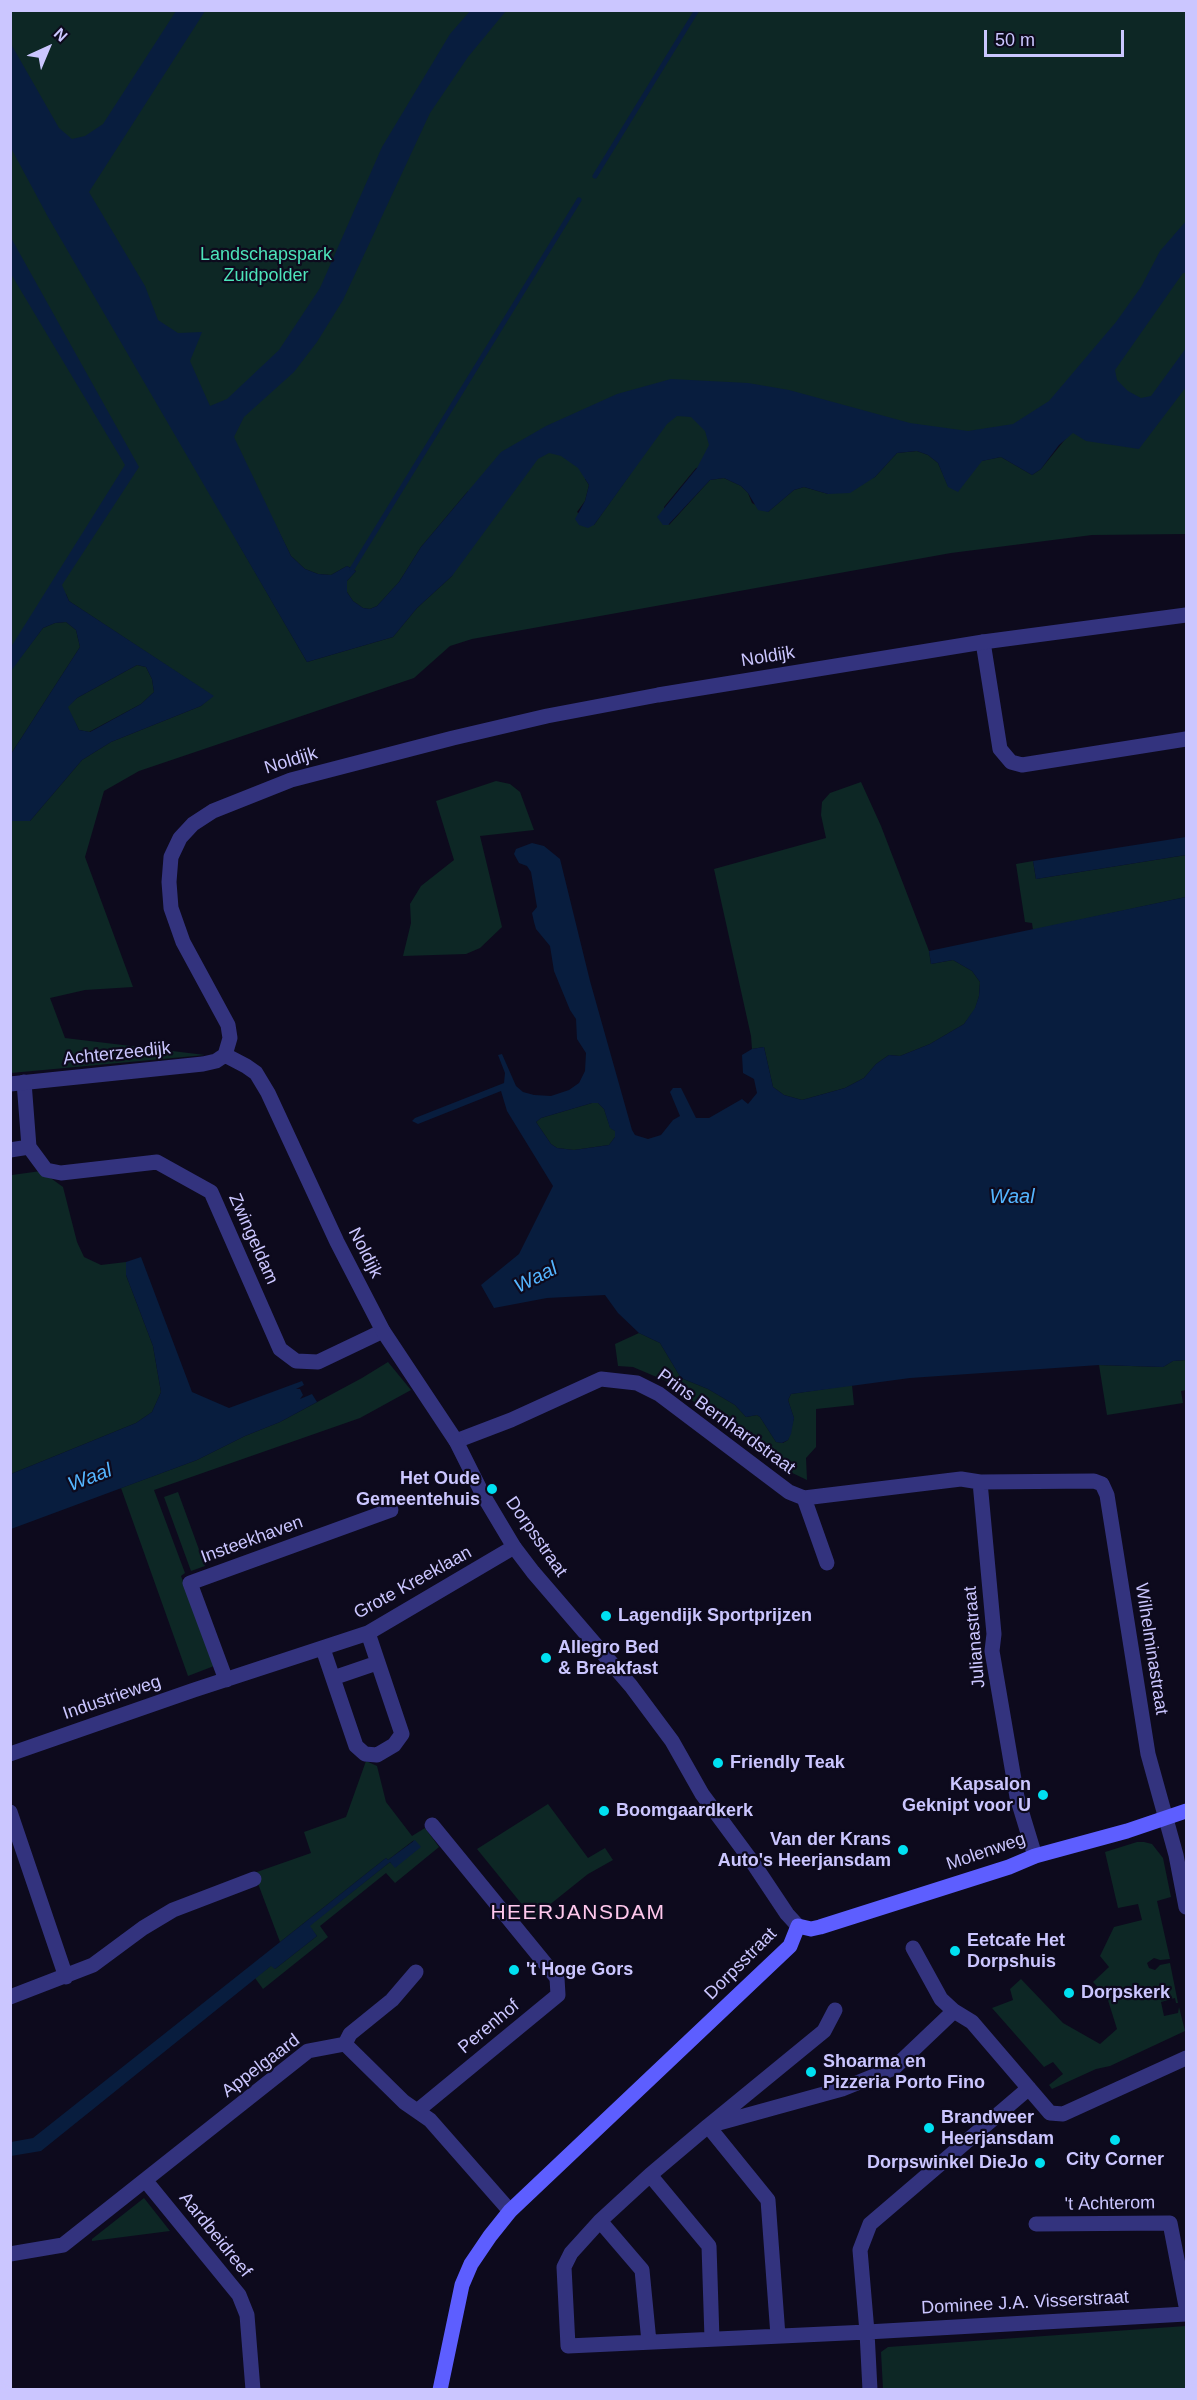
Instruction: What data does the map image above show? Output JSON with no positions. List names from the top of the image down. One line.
{"streets":{"main road":["Dorpsstraat","Molenweg"],"street":["Noldijk","Achterzeedijk","Zwingeldam","Prins Bernhardstraat","Insteekhaven","Grote Kreeklaan","Julianastraat","Wilhelminastraat","Industrieweg","Perenhof","Appelgaard","'t Achterom","Aardbeidreef","Dominee J.A. Visserstraat"]},"crossings":[["Noldijk","Achterzeedijk"],["Noldijk","Zwingeldam"],["Noldijk","Dorpsstraat"],["Zwingeldam","Dorpsstraat"],["Prins Bernhardstraat","Dorpsstraat"],["Prins Bernhardstraat","Julianastraat"],["Prins Bernhardstraat","Wilhelminastraat"],["Dorpsstraat","Grote Kreeklaan"],["Dorpsstraat","Molenweg"],["Insteekhaven","Grote Kreeklaan"],["Insteekhaven","Industrieweg"],["Grote Kreeklaan","Industrieweg"],["Julianastraat","Molenweg"],["Wilhelminastraat","Molenweg"],["Appelgaard","Aardbeidreef"]],"districts":["HEERJANSDAM"],"water":["Waal"],"parks":["Landschapspark Zuidpolder"],"places":["Het Oude Gemeentehuis","Lagendijk Sportprijzen","Allegro Bed & Breakfast","Friendly Teak","Kapsalon Geknipt voor U","Boomgaardkerk","Van der Krans Auto's Heerjansdam","Eetcafe Het Dorpshuis","'t Hoge Gors","Dorpskerk","Shoarma en Pizzeria Porto Fino","Brandweer Heerjansdam","City Corner","Dorpswinkel DieJo"],"scale_bar":"50 m","north":"top right"}
